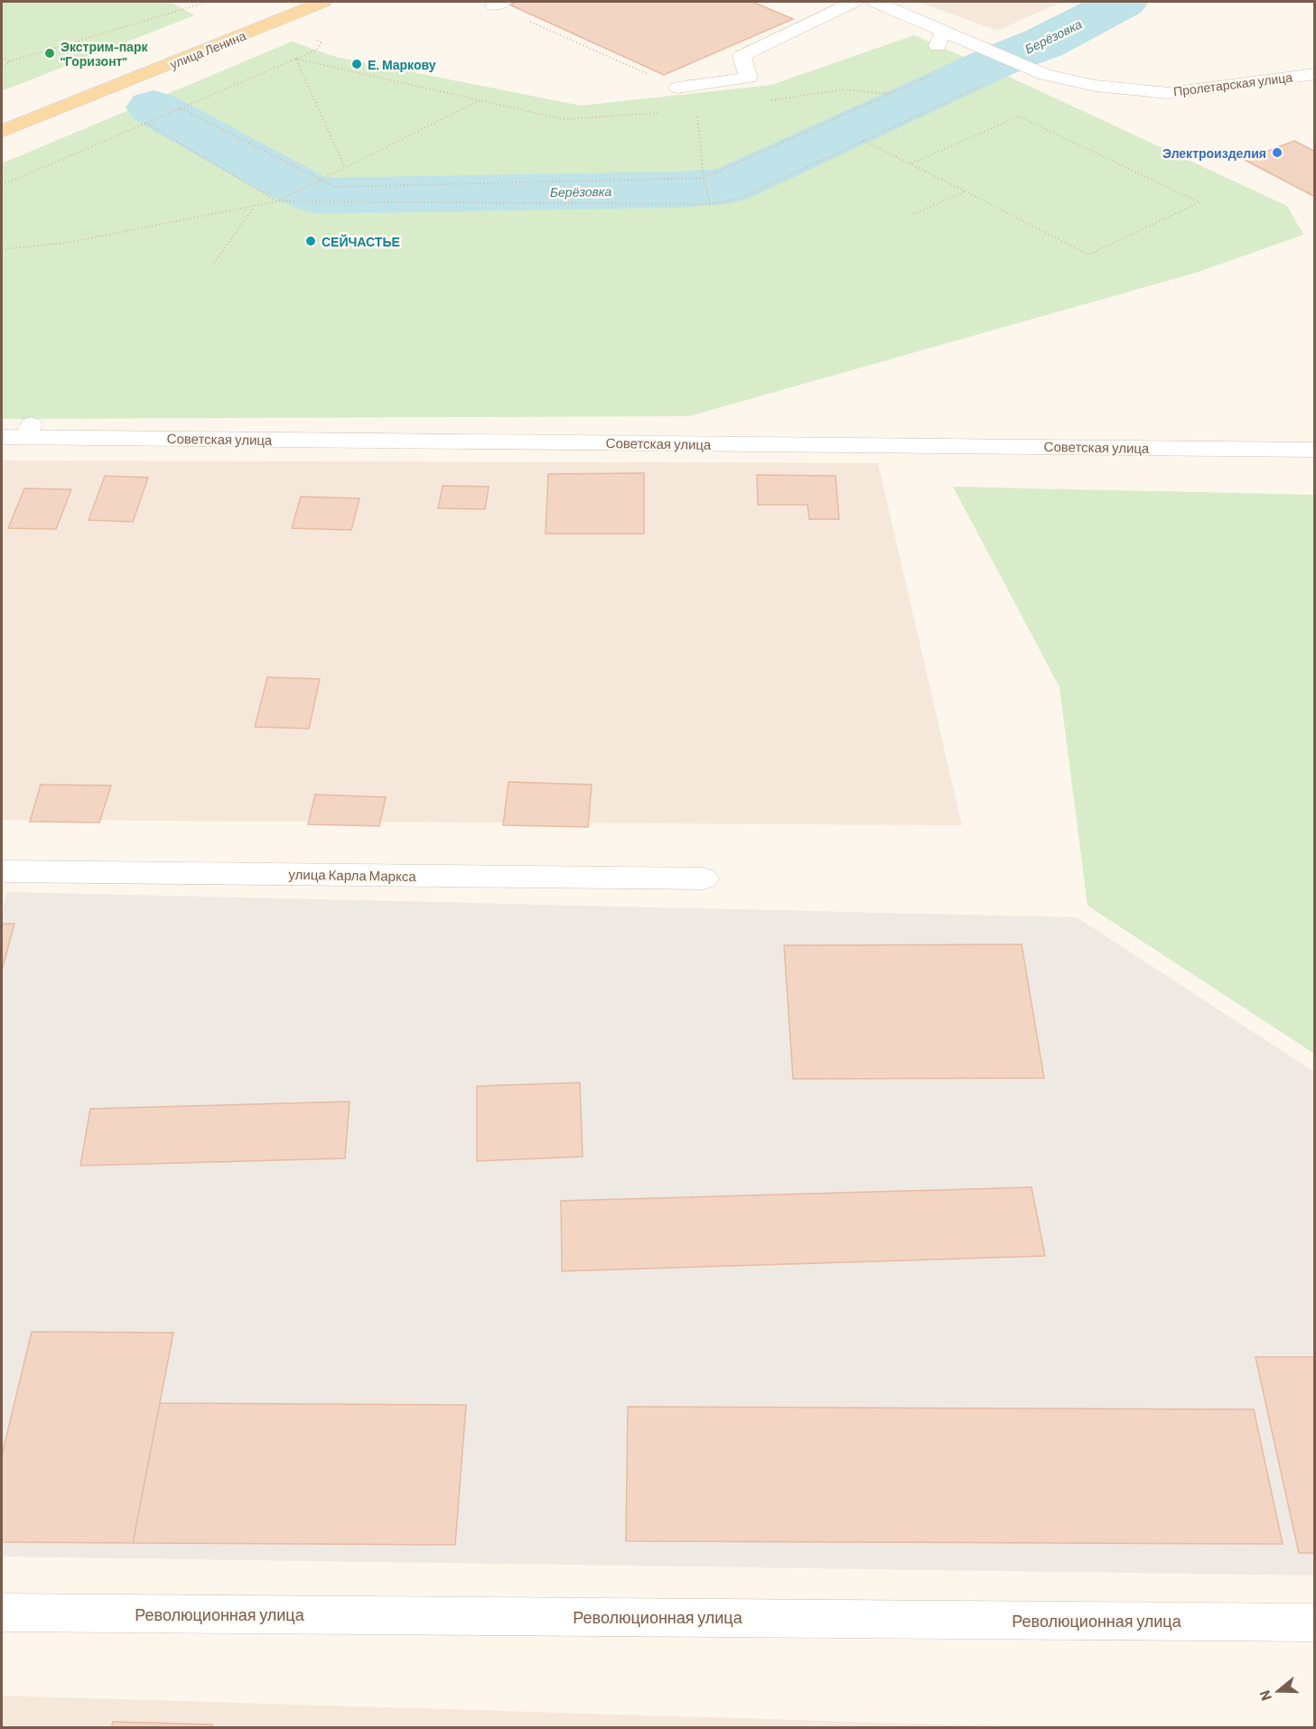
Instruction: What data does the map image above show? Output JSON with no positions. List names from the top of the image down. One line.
{"streets":{"main road":["улица Ленина"],"street":["Пролетарская улица","Советская улица","улица Карла Маркса","Революционная улица"]},"water":["Берёзовка"],"places":["Экстрим-парк \"Горизонт\"","Е. Маркову","Электроизделия","СЕЙЧАСТЬЕ"],"north":"left"}
